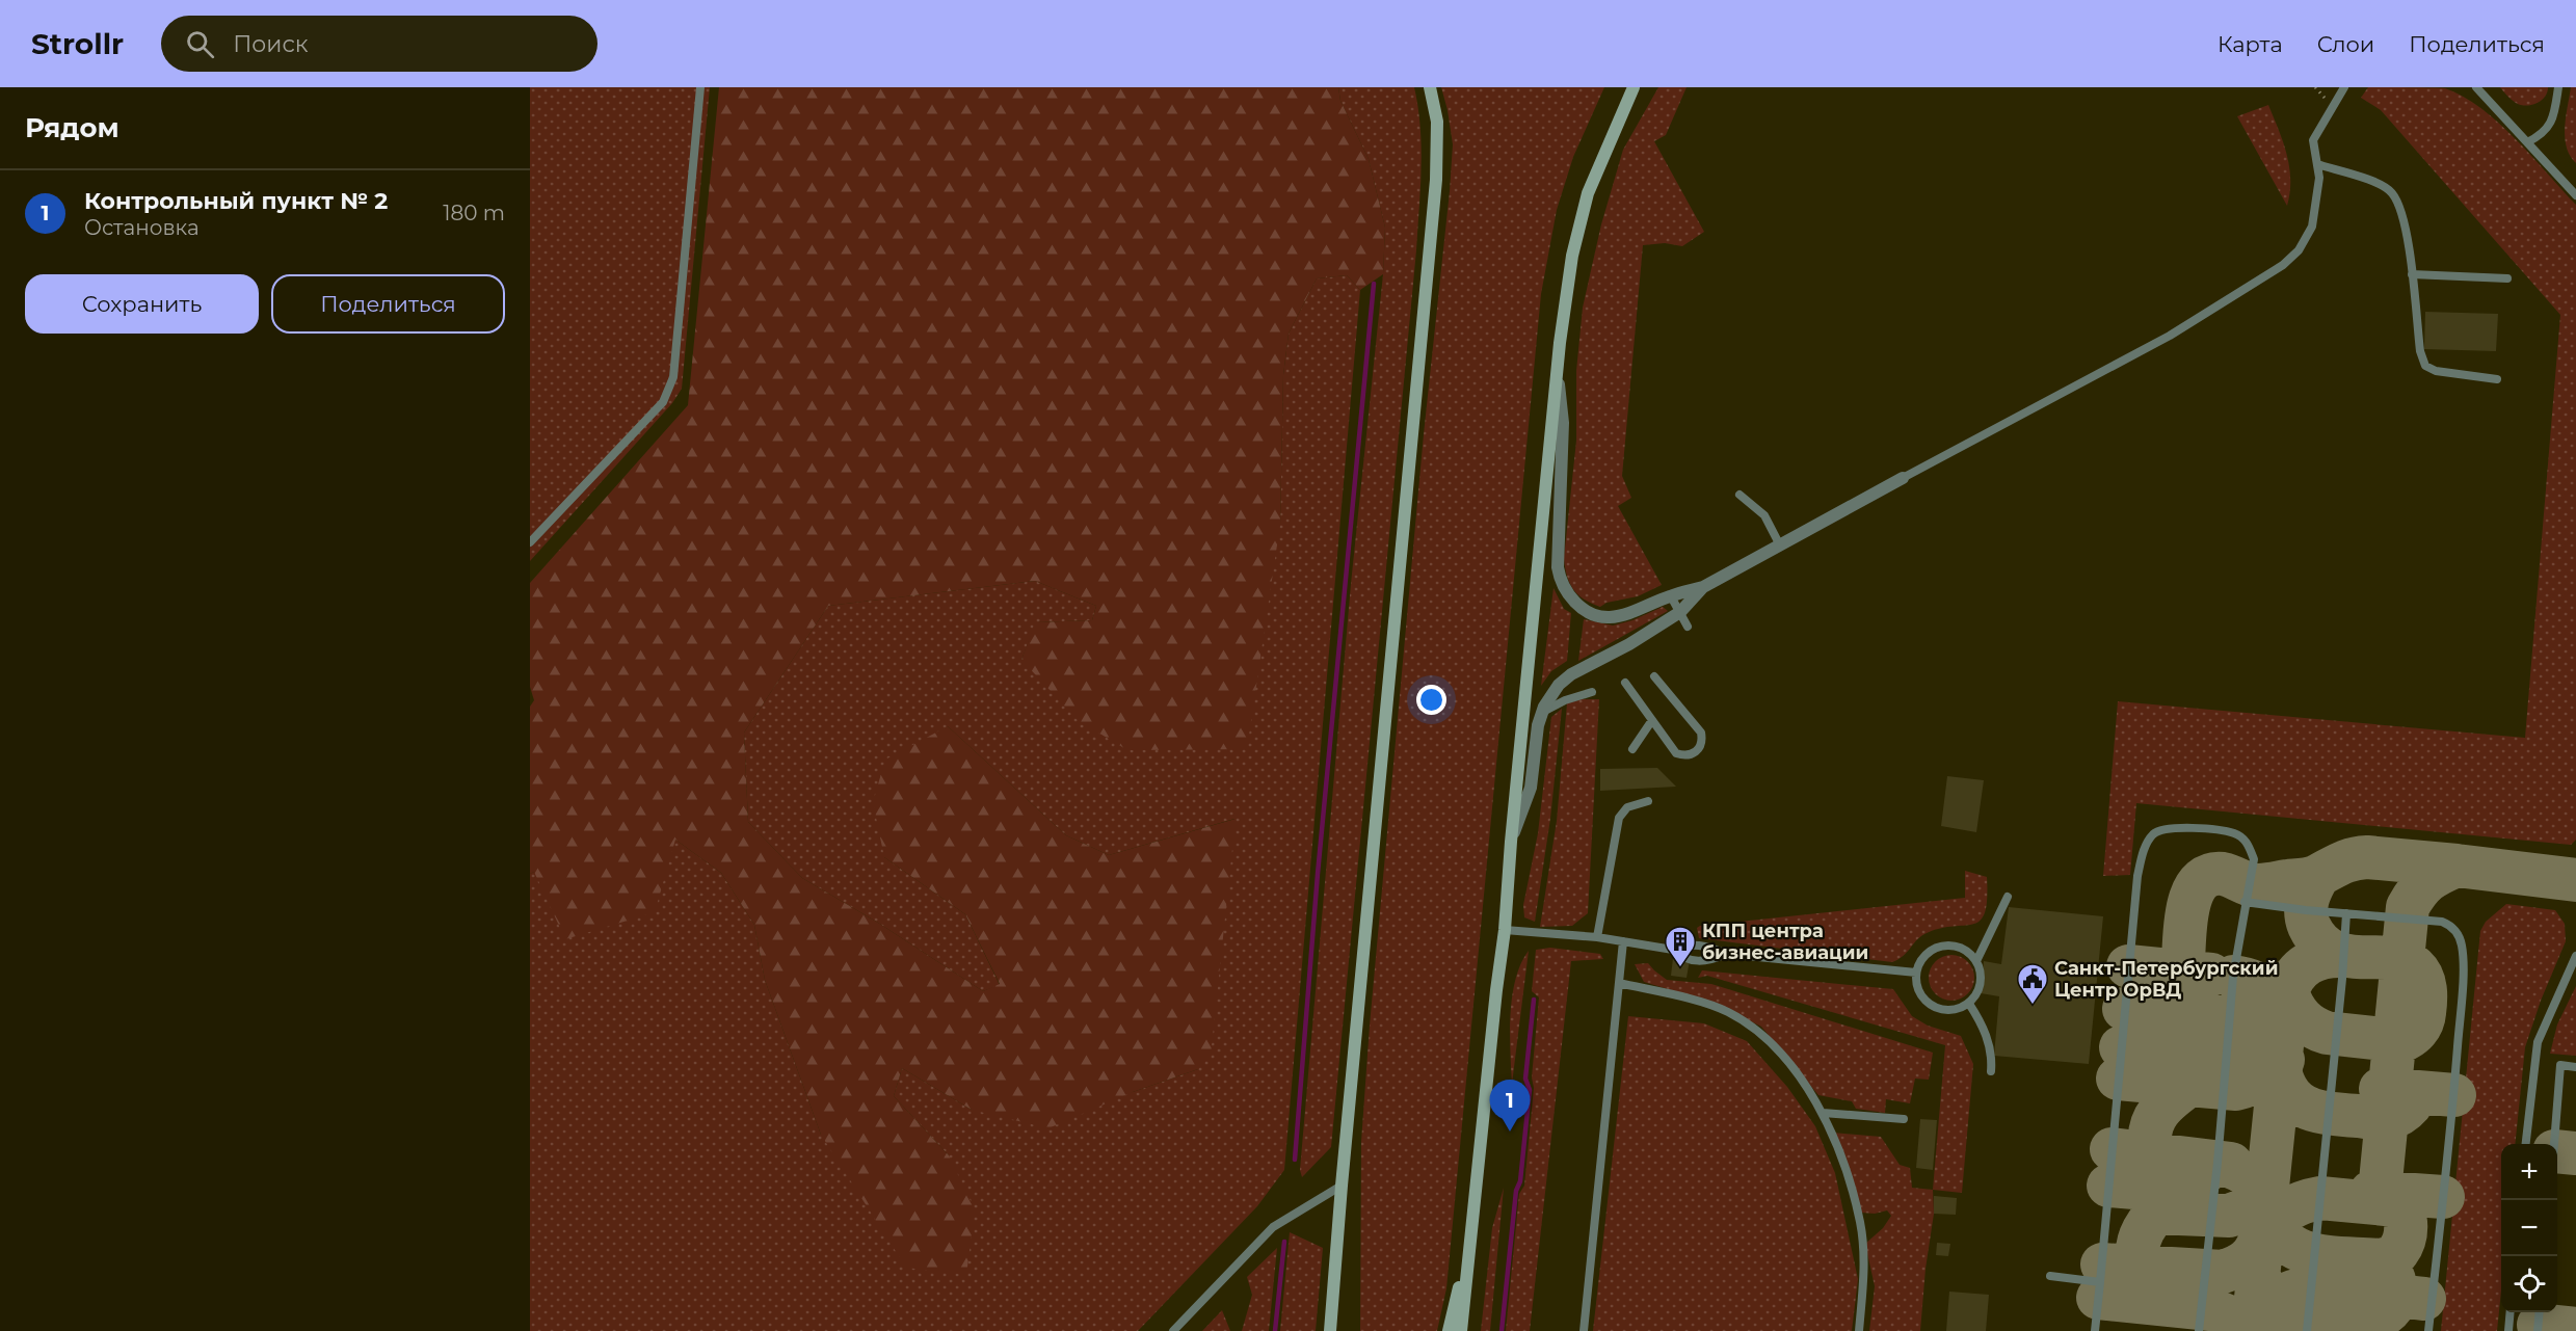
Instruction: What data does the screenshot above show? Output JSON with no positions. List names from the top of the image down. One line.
{"places":{"building":["КПП центра бизнес-авиации"],"public building":["Санкт-Петербургский Центр ОрВД"]},"page":{"header":"Strollr","search":"Поиск","nav":["Карта","Слои","Поделиться"],"heading":"Рядом","list":[{"mark":"1","name":"Контрольный пункт № 2","note":"Остановка","value":"180 m"}],"buttons":["Сохранить","Поделиться"],"pins":"1","map_buttons":["+","−"]}}
